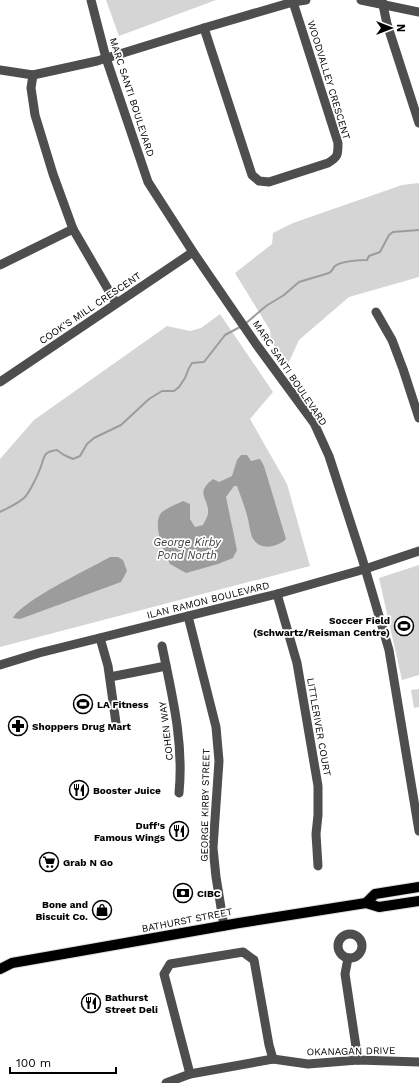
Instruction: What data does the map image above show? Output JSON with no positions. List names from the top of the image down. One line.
{"streets":{"main road":["BATHURST STREET"],"street":["WOODVALLEY CRESCENT","MARC SANTI BOULEVARD","COOK'S MILL CRESCENT","ILAN RAMON BOULEVARD","LITTLERIVER COURT","COHEN WAY","GEORGE KIRBY STREET","OKANAGAN DRIVE"]},"crossings":[["MARC SANTI BOULEVARD","COOK'S MILL CRESCENT"],["MARC SANTI BOULEVARD","ILAN RAMON BOULEVARD"],["ILAN RAMON BOULEVARD","LITTLERIVER COURT"],["ILAN RAMON BOULEVARD","GEORGE KIRBY STREET"],["GEORGE KIRBY STREET","BATHURST STREET"]],"water":["George Kirby Pond North"],"places":{"sports":["Soccer Field (Schwartz/Reisman Centre)","LA Fitness"],"pharmacy":["Shoppers Drug Mart"],"restaurant":["Booster Juice","Duff's Famous Wings","Bathurst Street Deli"],"supermarket":["Grab N Go"],"bank":["CIBC"],"shop":["Bone and Biscuit Co."]},"scale_bar":"100 m","north":"right"}
